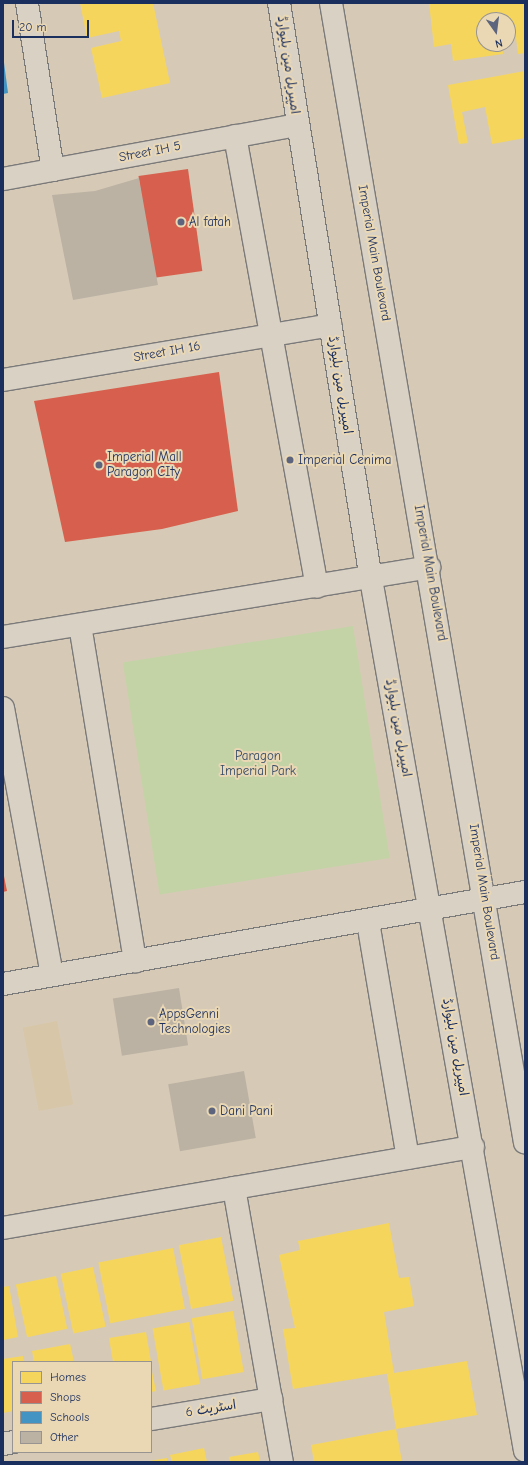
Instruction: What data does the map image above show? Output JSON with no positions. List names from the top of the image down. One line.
{"streets":{"street":["امپیریل مین بلیوارڈ","Street IH 5","Imperial Main Boulevard","Street IH 16","اسٹریٹ 6"]},"crossings":[["امپیریل مین بلیوارڈ","Street IH 5"],["امپیریل مین بلیوارڈ","Street IH 16"]],"parks":["Paragon Imperial Park"],"places":["Al fatah","Imperial Cenima","Imperial Mall Paragon CIty","AppsGenni Technologies","Dani Pani"],"legend":["Homes","Shops","Schools","Other"],"scale_bar":"20 m","north":"bottom"}
